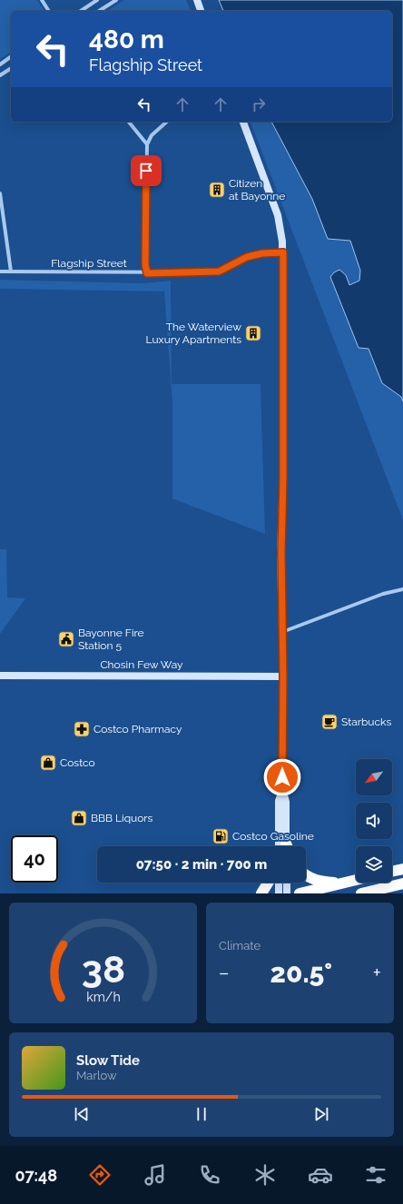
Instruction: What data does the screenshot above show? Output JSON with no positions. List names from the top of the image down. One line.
{"streets":{"street":["Flagship Street","Chosin Few Way"]},"places":{"building":["Citizen at Bayonne","The Waterview Luxury Apartments"],"public building":["Bayonne Fire Station 5"],"cafe":["Starbucks"],"pharmacy":["Costco Pharmacy"],"shop":["Costco","BBB Liquors"],"fuel station":["Costco Gasoline"]},"north":"bottom left","page":{"turn":["480 m","Flagship Street"],"limit":"40","trip":"07:50 · 2 min · 700 m","tile":"Climate","heat":["−","20.5°","+"],"song":["Slow Tide","Marlow"],"tabs":"07:48","gauge":["38","km/h"]}}
